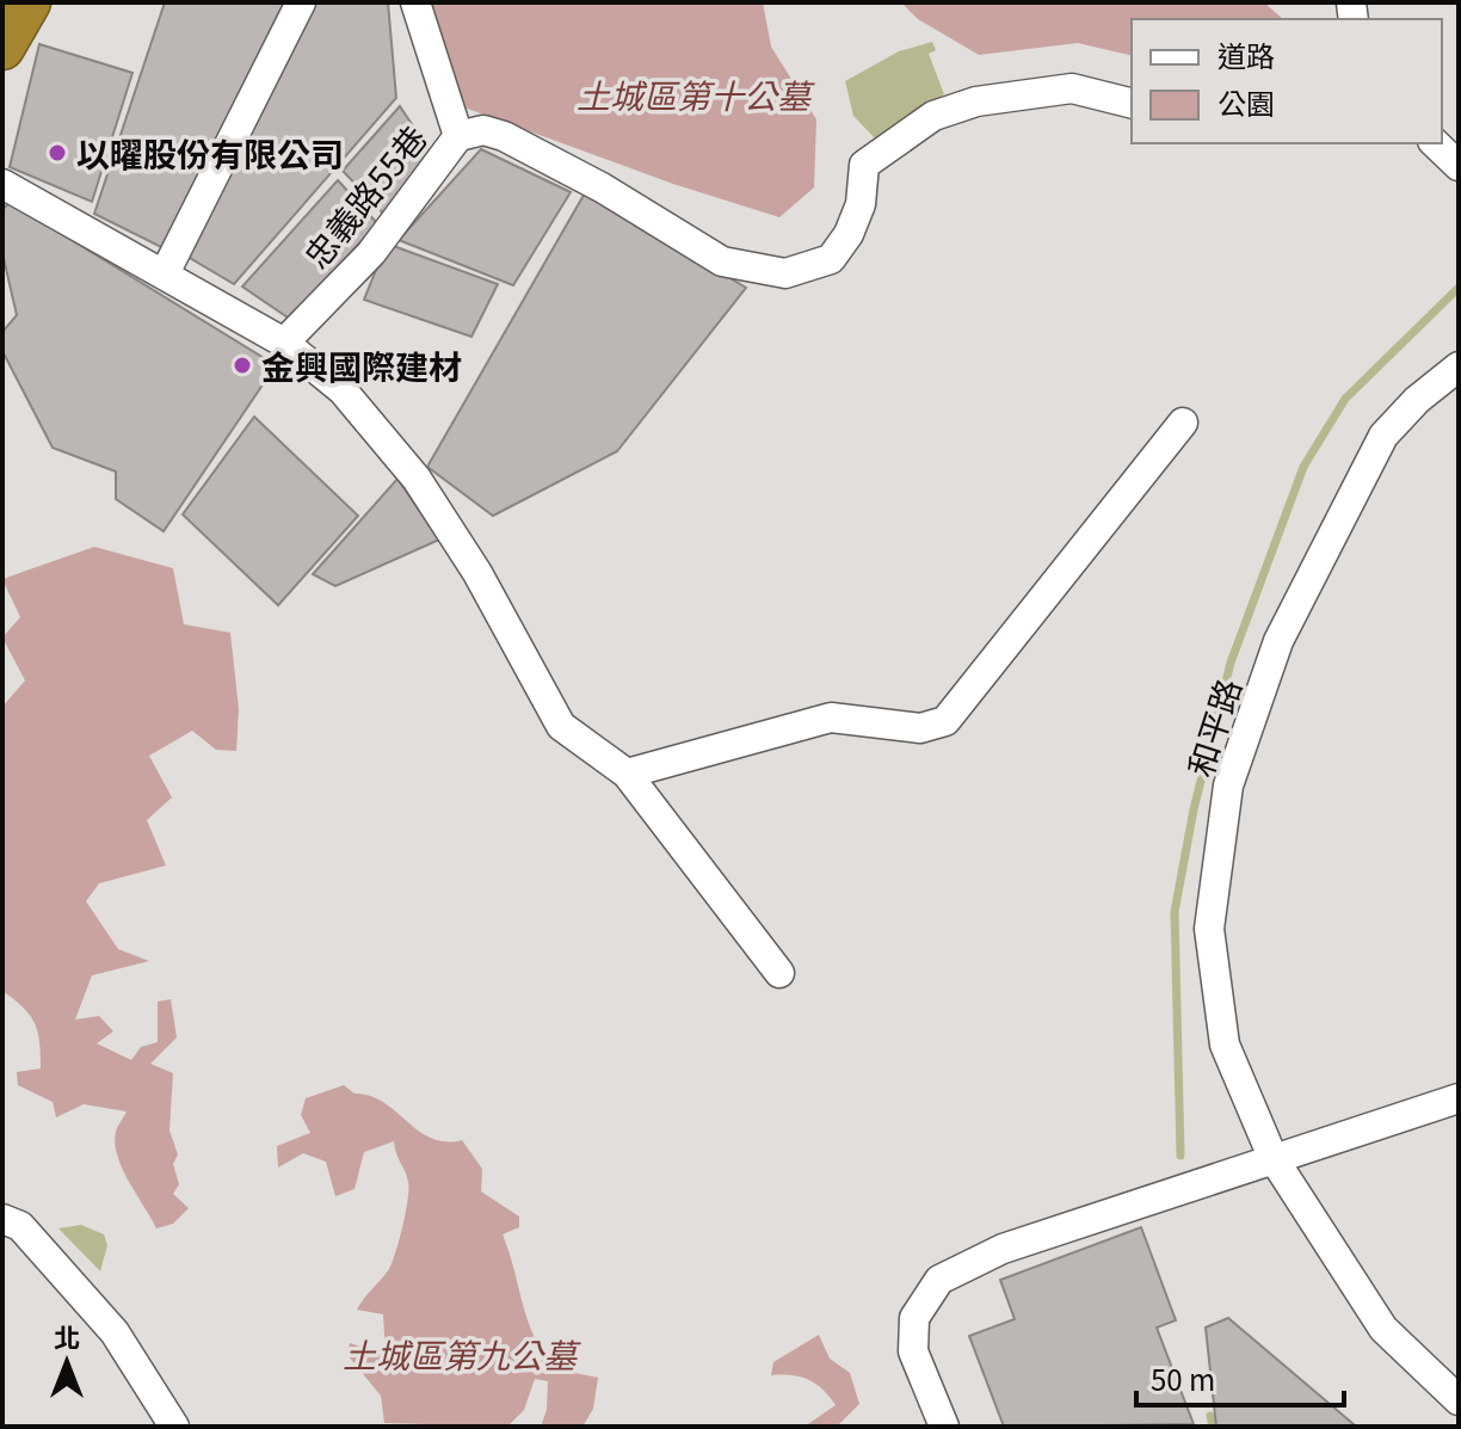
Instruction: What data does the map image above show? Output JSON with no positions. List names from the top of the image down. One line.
{"streets":{"street":["忠義路55巷","和平路"]},"parks":["土城區第十公墓","土城區第九公墓"],"places":["以曜股份有限公司","金興國際建材"],"legend":["道路","公園"],"scale_bar":"50 m","north":"top"}
